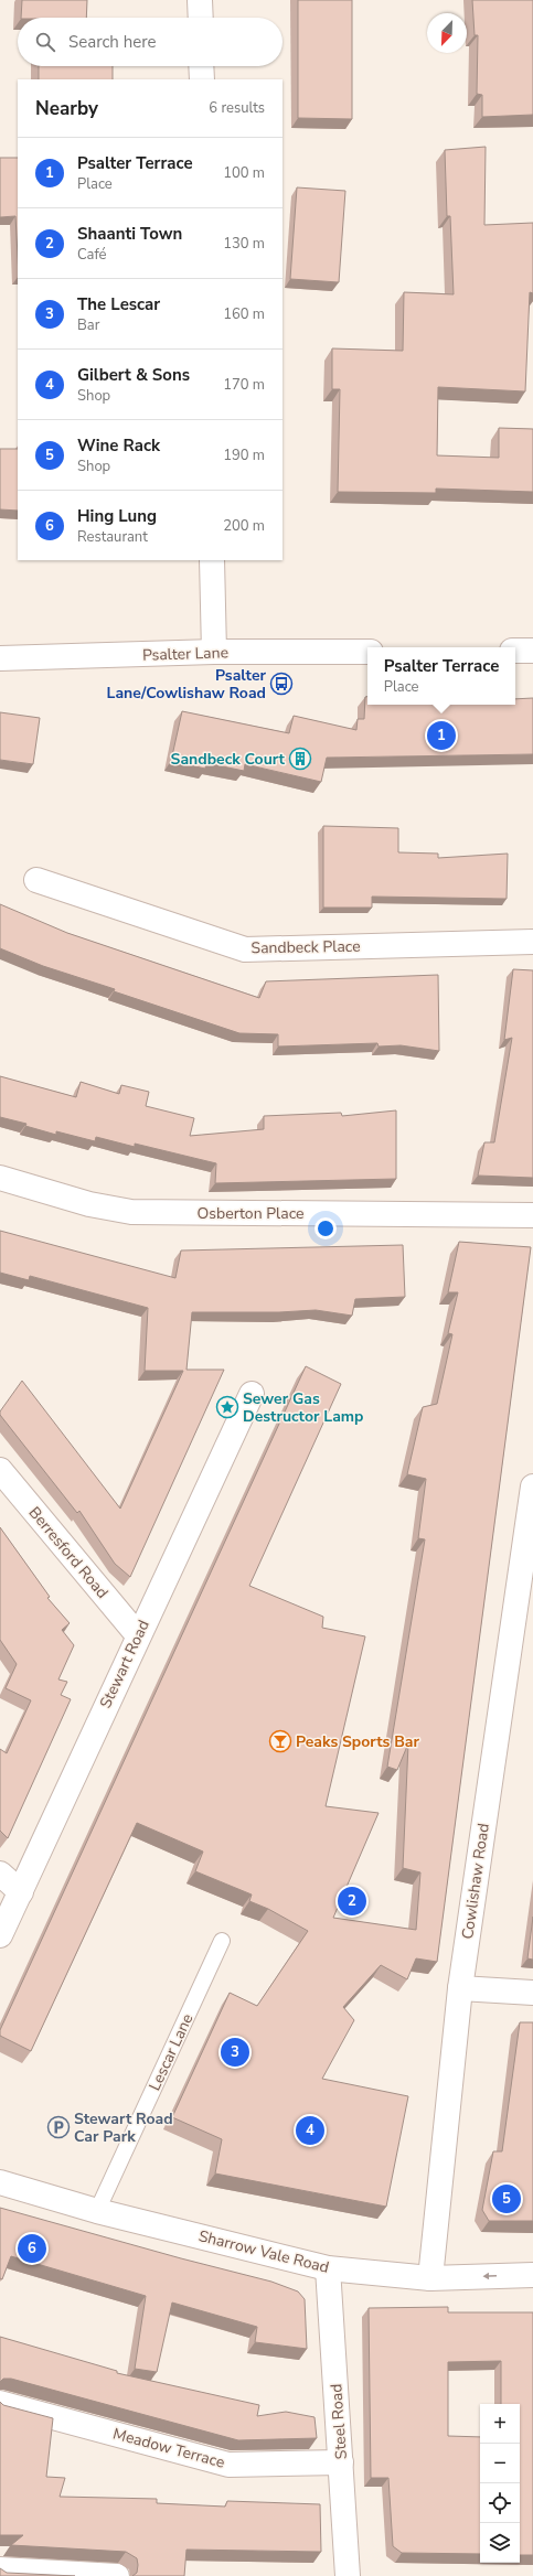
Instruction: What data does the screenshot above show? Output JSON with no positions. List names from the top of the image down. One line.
{"streets":{"street":["Psalter Lane","Sandbeck Place","Osberton Place","Berresford Road","Stewart Road","Cowlishaw Road","Sharrow Vale Road","Steel Road","Meadow Terrace"],"lane":["Lescar Lane"]},"crossings":[["Berresford Road","Stewart Road"],["Cowlishaw Road","Sharrow Vale Road"],["Lescar Lane","Sharrow Vale Road"],["Sharrow Vale Road","Steel Road"],["Steel Road","Meadow Terrace"]],"places":{"bus stop":["Psalter Lane/Cowlishaw Road"],"building":["Sandbeck Court"],"place":["Sewer Gas Destructor Lamp"],"bar":["Peaks Sports Bar"],"parking":["Stewart Road Car Park"]},"north":"bottom left","page":{"search":"Search here","heading":["Nearby","6 results"],"list":[{"mark":"1","name":"Psalter Terrace","note":"Place","value":"100 m"},{"mark":"2","name":"Shaanti Town","note":"Café","value":"130 m"},{"mark":"3","name":"The Lescar","note":"Bar","value":"160 m"},{"mark":"4","name":"Gilbert & Sons","note":"Shop","value":"170 m"},{"mark":"5","name":"Wine Rack","note":"Shop","value":"190 m"},{"mark":"6","name":"Hing Lung","note":"Restaurant","value":"200 m"}],"popup":["Psalter Terrace","Place"],"pins":["1","2","3","4","5","6"],"map_buttons":["+","−"]}}
